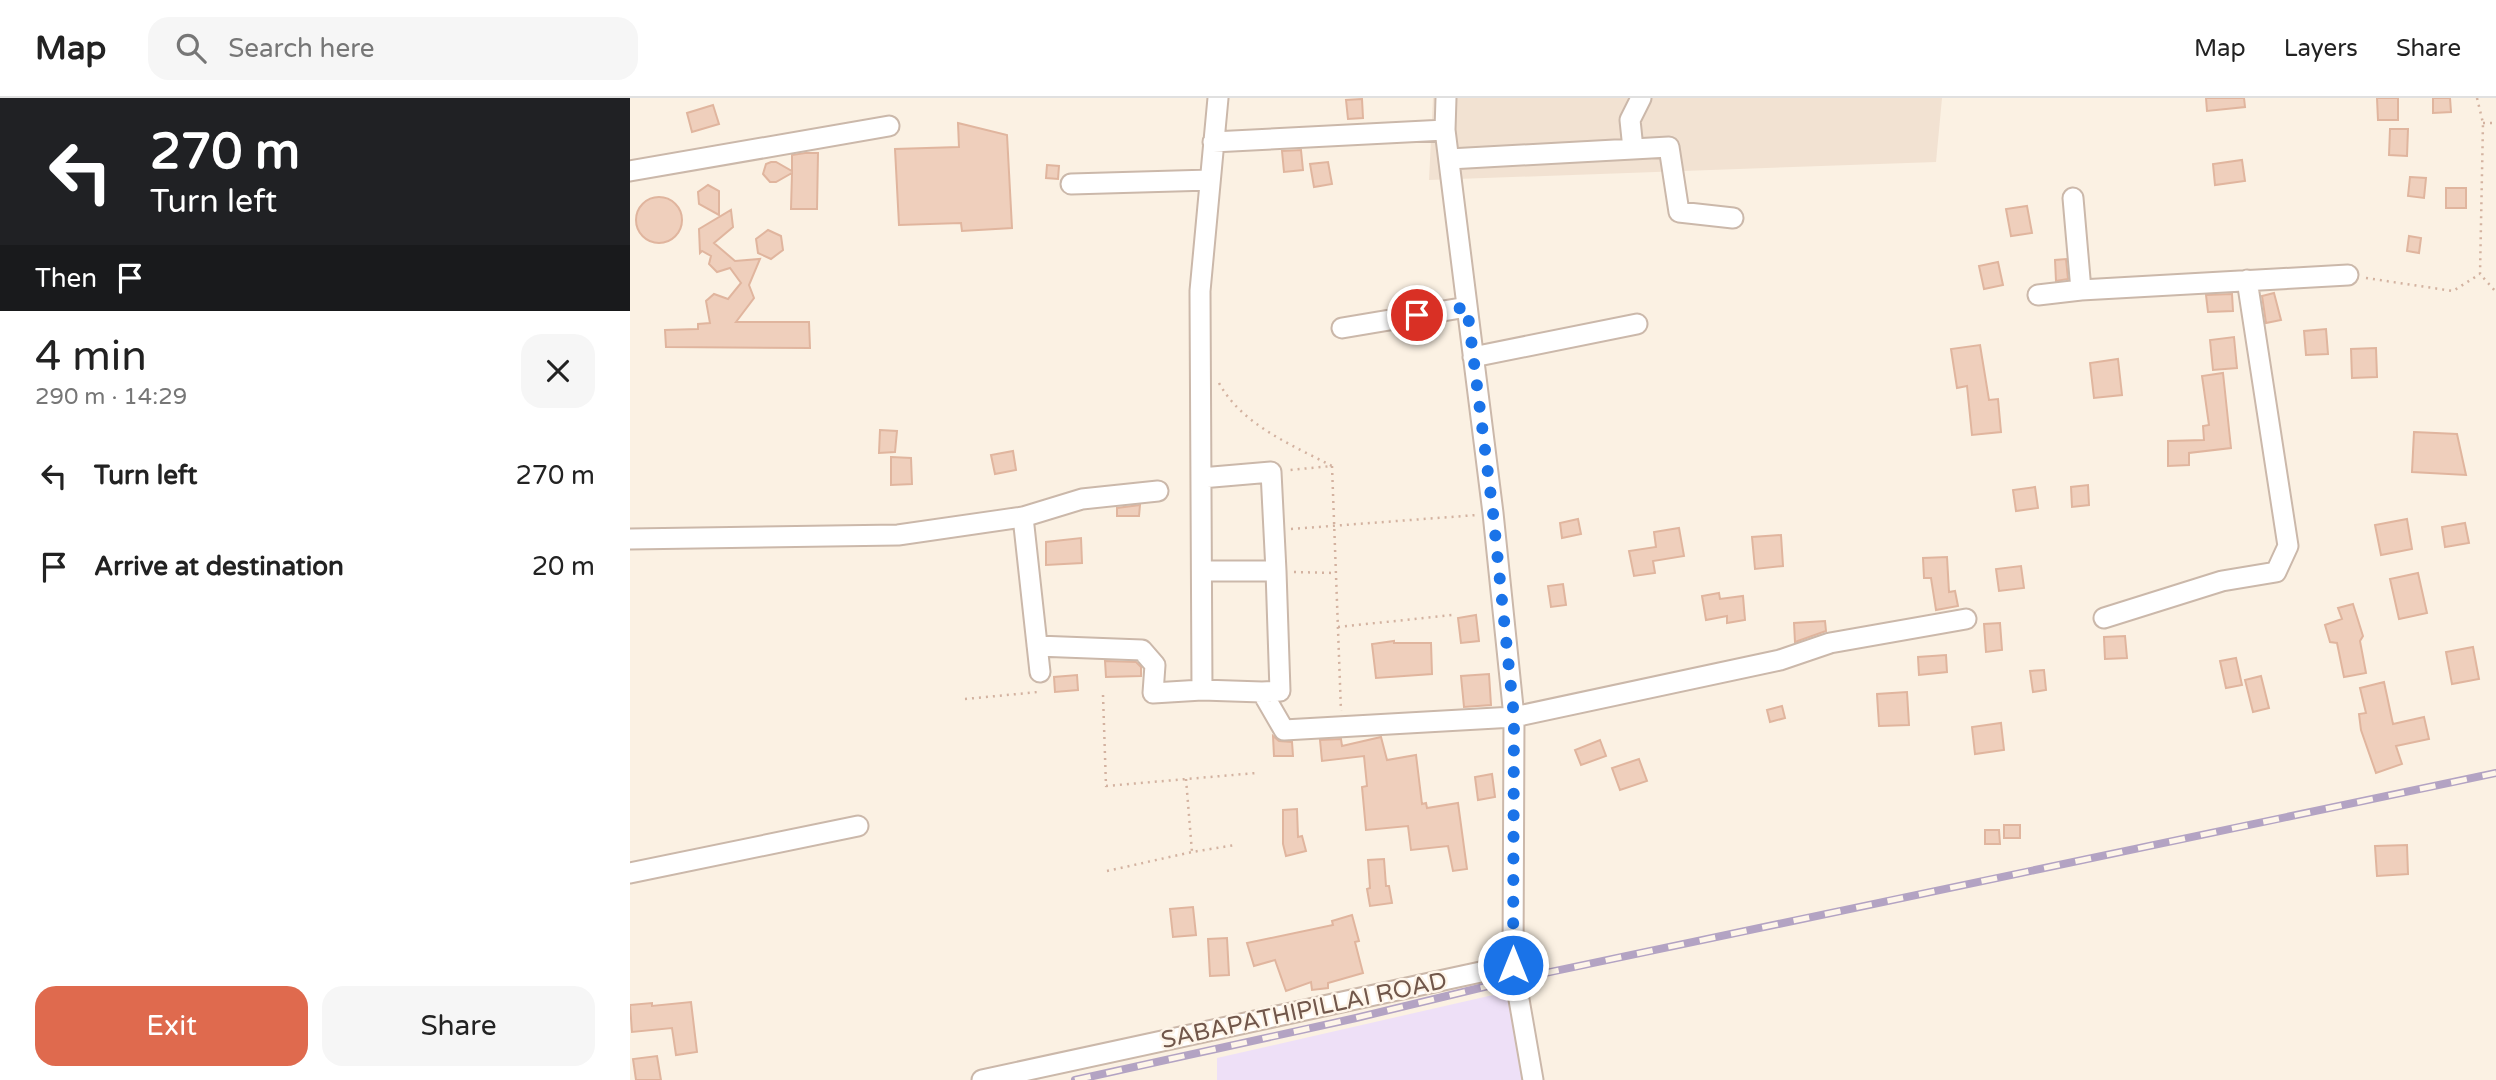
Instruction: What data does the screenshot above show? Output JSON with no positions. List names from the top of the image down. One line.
{"streets":{"street":["SABAPATHIPILLAI ROAD"]},"page":{"header":"Map","search":"Search here","nav":["Map","Layers","Share"],"turn":["270 m","Turn left"],"then":"Then","heading":["4 min","290 m · 14:29"],"list":[{"name":"Turn left","value":"270 m"},{"name":"Arrive at destination","value":"20 m"}],"buttons":["Exit","Share"]}}
